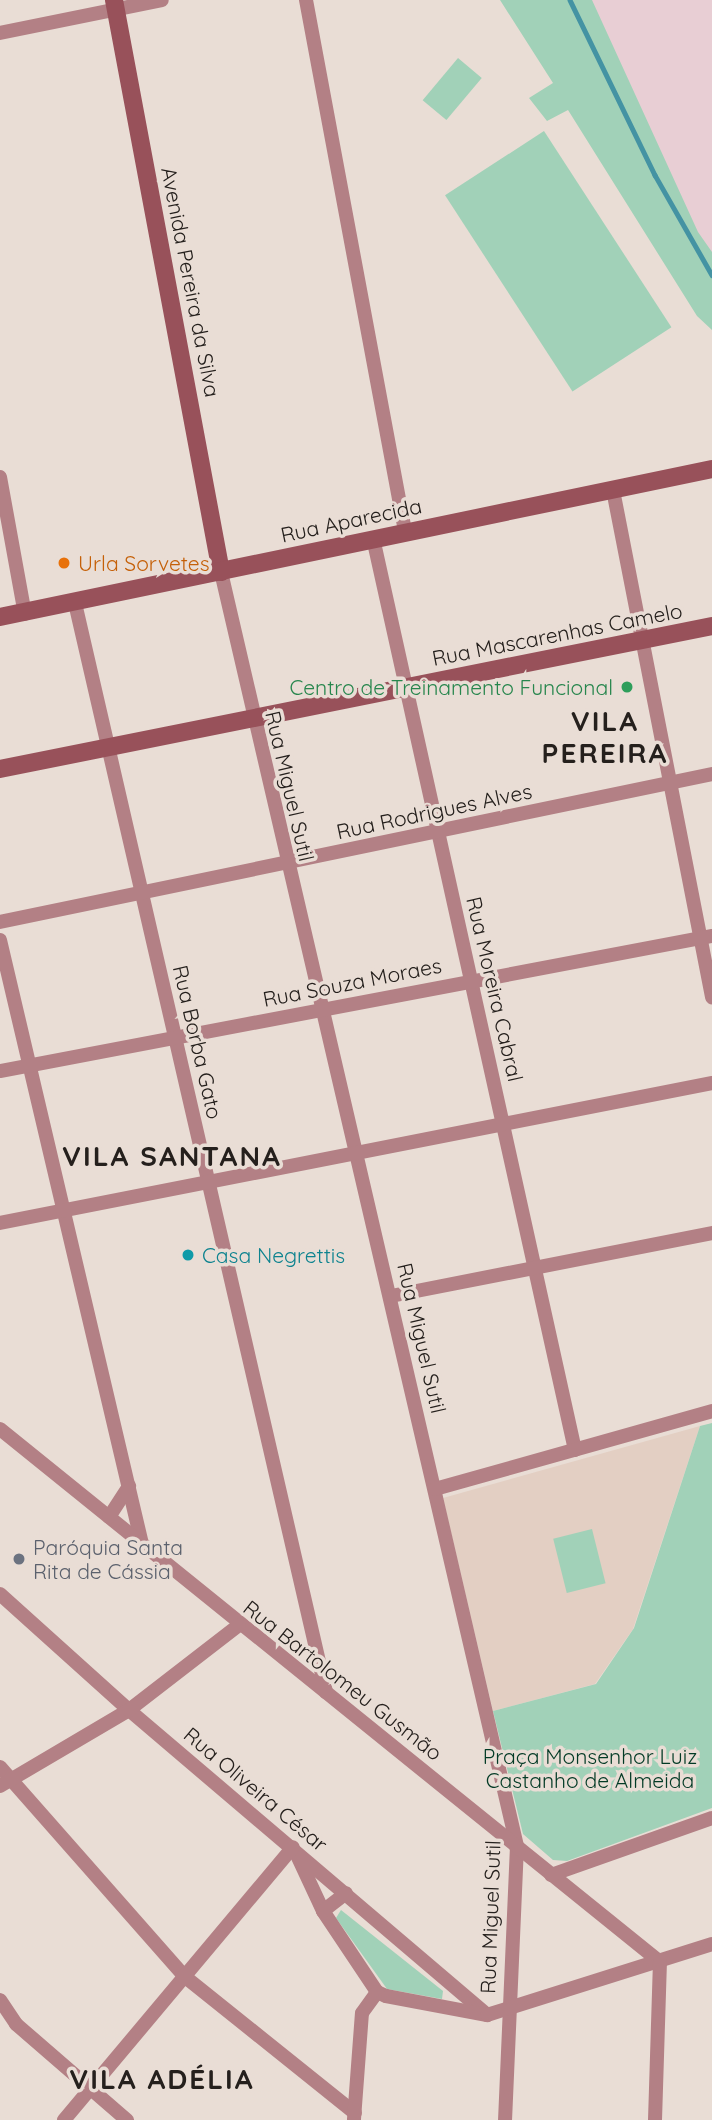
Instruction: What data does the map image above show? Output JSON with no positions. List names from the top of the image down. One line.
{"streets":{"main road":["Avenida Pereira da Silva","Rua Aparecida","Rua Mascarenhas Camelo"],"street":["Rua Miguel Sutil","Rua Rodrigues Alves","Rua Souza Moraes","Rua Moreira Cabral","Rua Borba Gato","Rua Bartolomeu Gusmão","Rua Oliveira César"]},"crossings":[["Avenida Pereira da Silva","Rua Aparecida"],["Avenida Pereira da Silva","Rua Miguel Sutil"],["Rua Aparecida","Rua Miguel Sutil"],["Rua Aparecida","Rua Moreira Cabral"],["Rua Aparecida","Rua Borba Gato"],["Rua Mascarenhas Camelo","Rua Miguel Sutil"],["Rua Mascarenhas Camelo","Rua Moreira Cabral"],["Rua Mascarenhas Camelo","Rua Borba Gato"],["Rua Miguel Sutil","Rua Rodrigues Alves"],["Rua Miguel Sutil","Rua Souza Moraes"],["Rua Miguel Sutil","Rua Bartolomeu Gusmão"],["Rua Rodrigues Alves","Rua Moreira Cabral"],["Rua Rodrigues Alves","Rua Borba Gato"],["Rua Souza Moraes","Rua Moreira Cabral"],["Rua Souza Moraes","Rua Borba Gato"],["Rua Borba Gato","Rua Bartolomeu Gusmão"]],"districts":["VILA PEREIRA","VILA SANTANA","VILA ADÉLIA"],"parks":["Praça Monsenhor Luiz Castanho de Almeida"],"places":["Urla Sorvetes","Centro de Treinamento Funcional","Casa Negrettis","Paróquia Santa Rita de Cássia"]}
